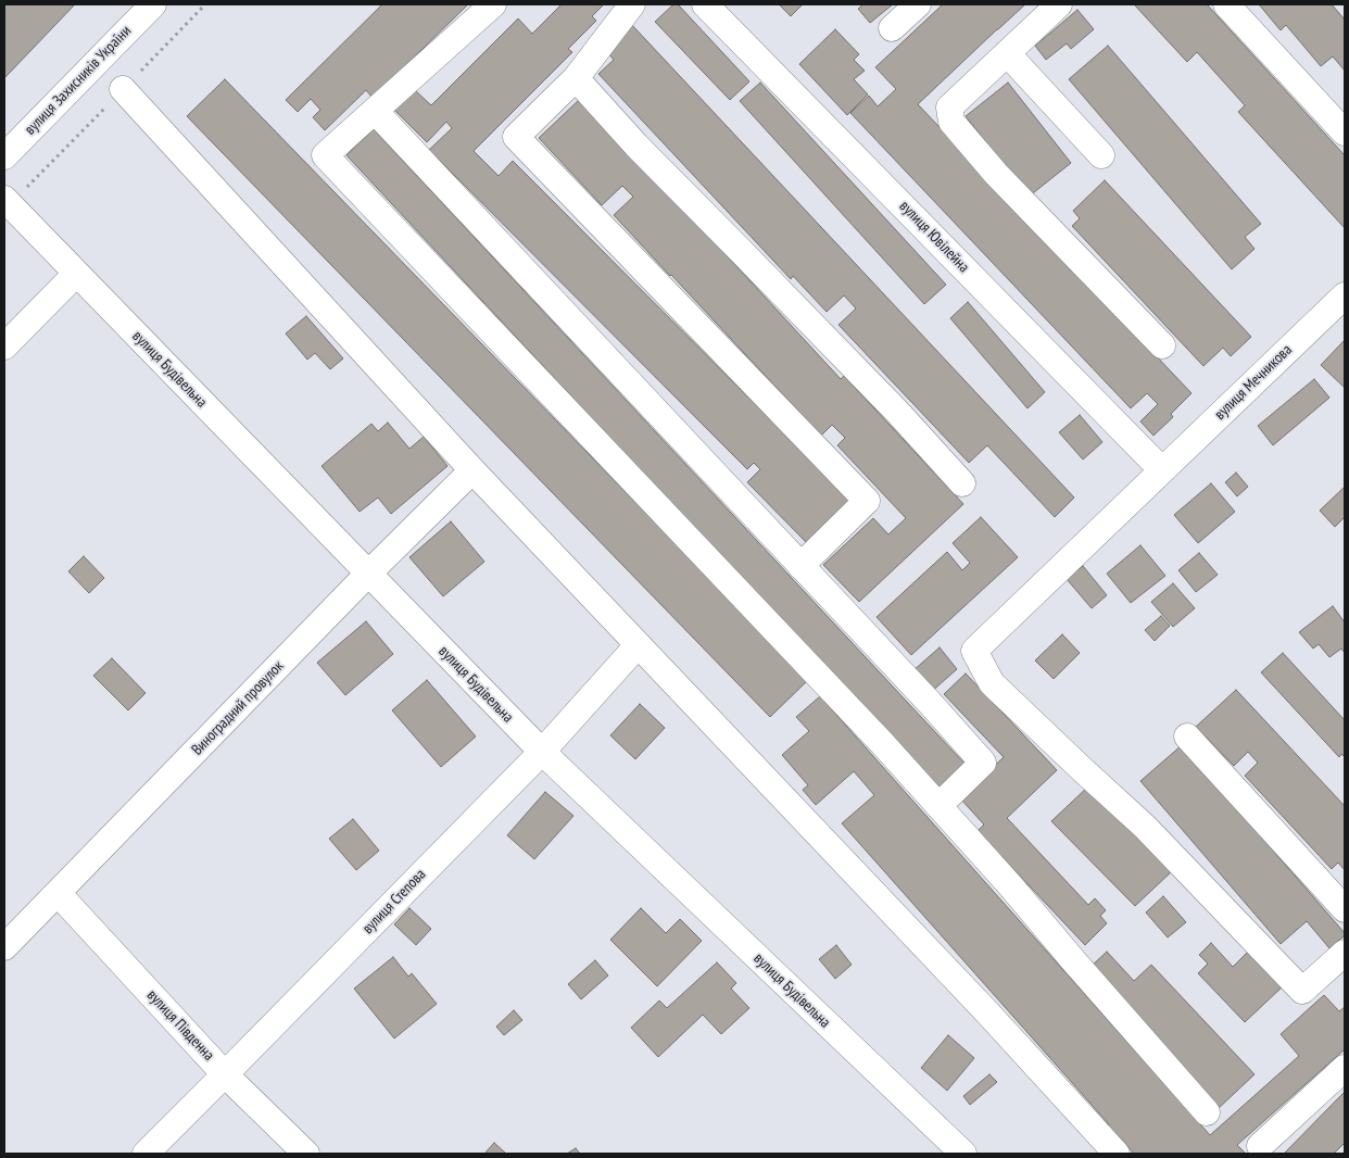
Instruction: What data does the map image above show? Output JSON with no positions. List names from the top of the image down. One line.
{"streets":{"street":["вулиця Захисників України","вулиця Ювілейна","вулиця Будівельна","вулиця Мечникова","Виноградний провулок","вулиця Степова","вулиця Південна"]},"crossings":[["вулиця Ювілейна","вулиця Мечникова"],["вулиця Будівельна","Виноградний провулок"],["вулиця Будівельна","вулиця Степова"],["Виноградний провулок","вулиця Південна"],["вулиця Степова","вулиця Південна"]]}
